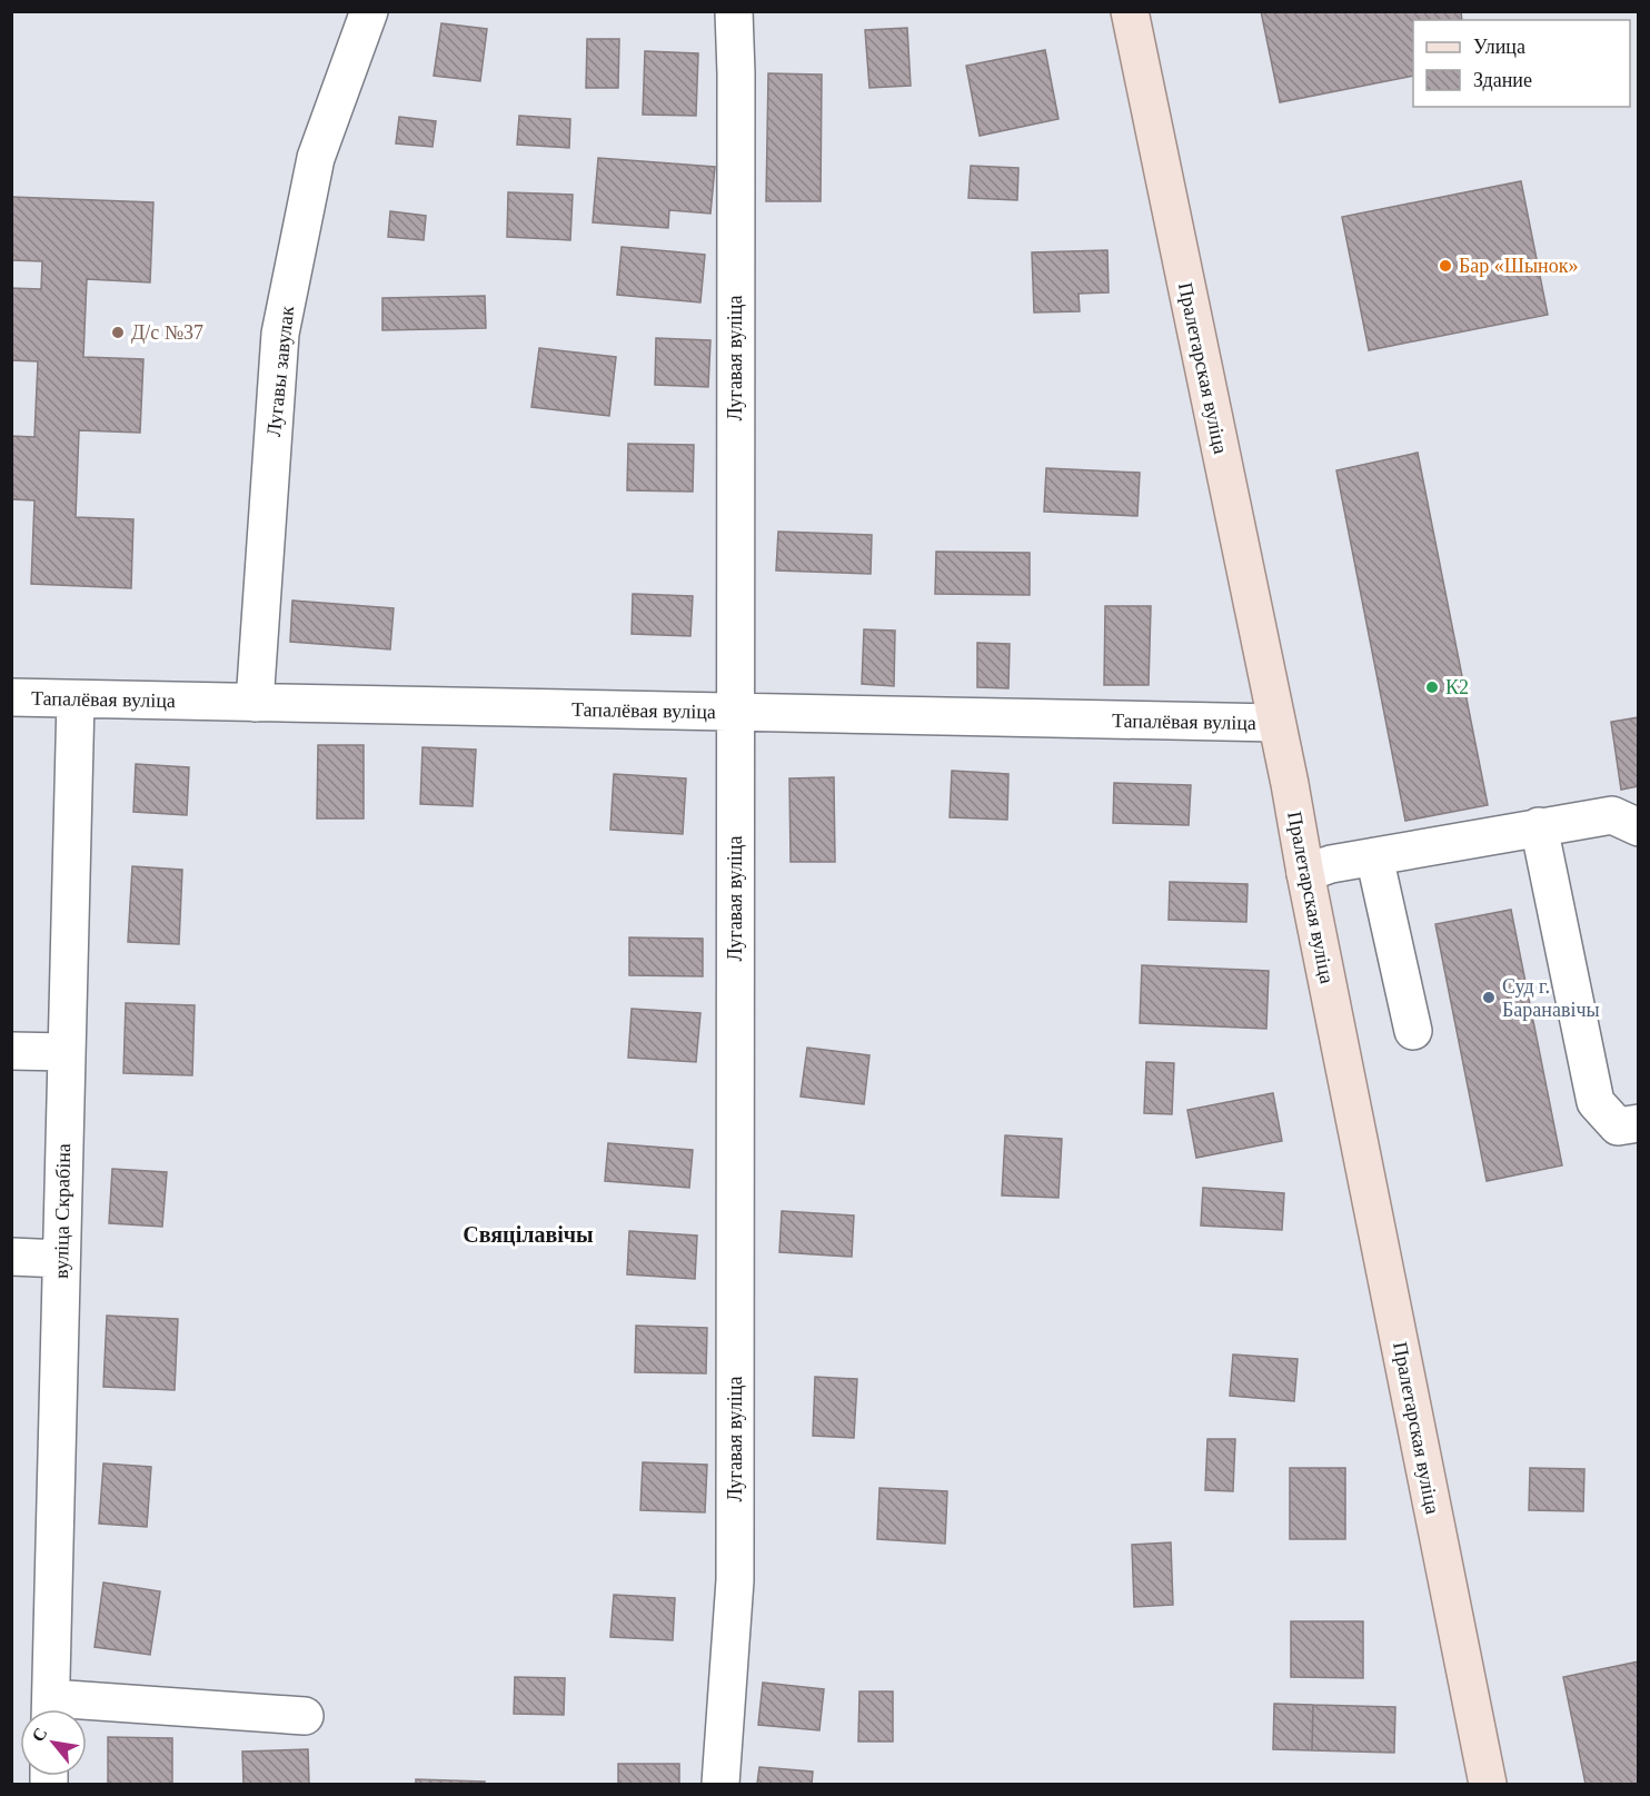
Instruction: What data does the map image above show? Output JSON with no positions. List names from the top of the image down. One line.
{"streets":{"main road":["Пралетарская вуліца"],"street":["Лугавая вуліца","Лугавы завулак","Тапалёвая вуліца","вуліца Скрабіна"]},"crossings":[["Лугавая вуліца","Тапалёвая вуліца"],["Пралетарская вуліца","Тапалёвая вуліца"],["Лугавы завулак","Тапалёвая вуліца"],["Тапалёвая вуліца","вуліца Скрабіна"]],"districts":["Свяцілавічы"],"places":["Бар «Шынок»","Д/с №37","К2","Суд г. Баранавічы"],"legend":["Улица","Здание"],"north":"top left"}
